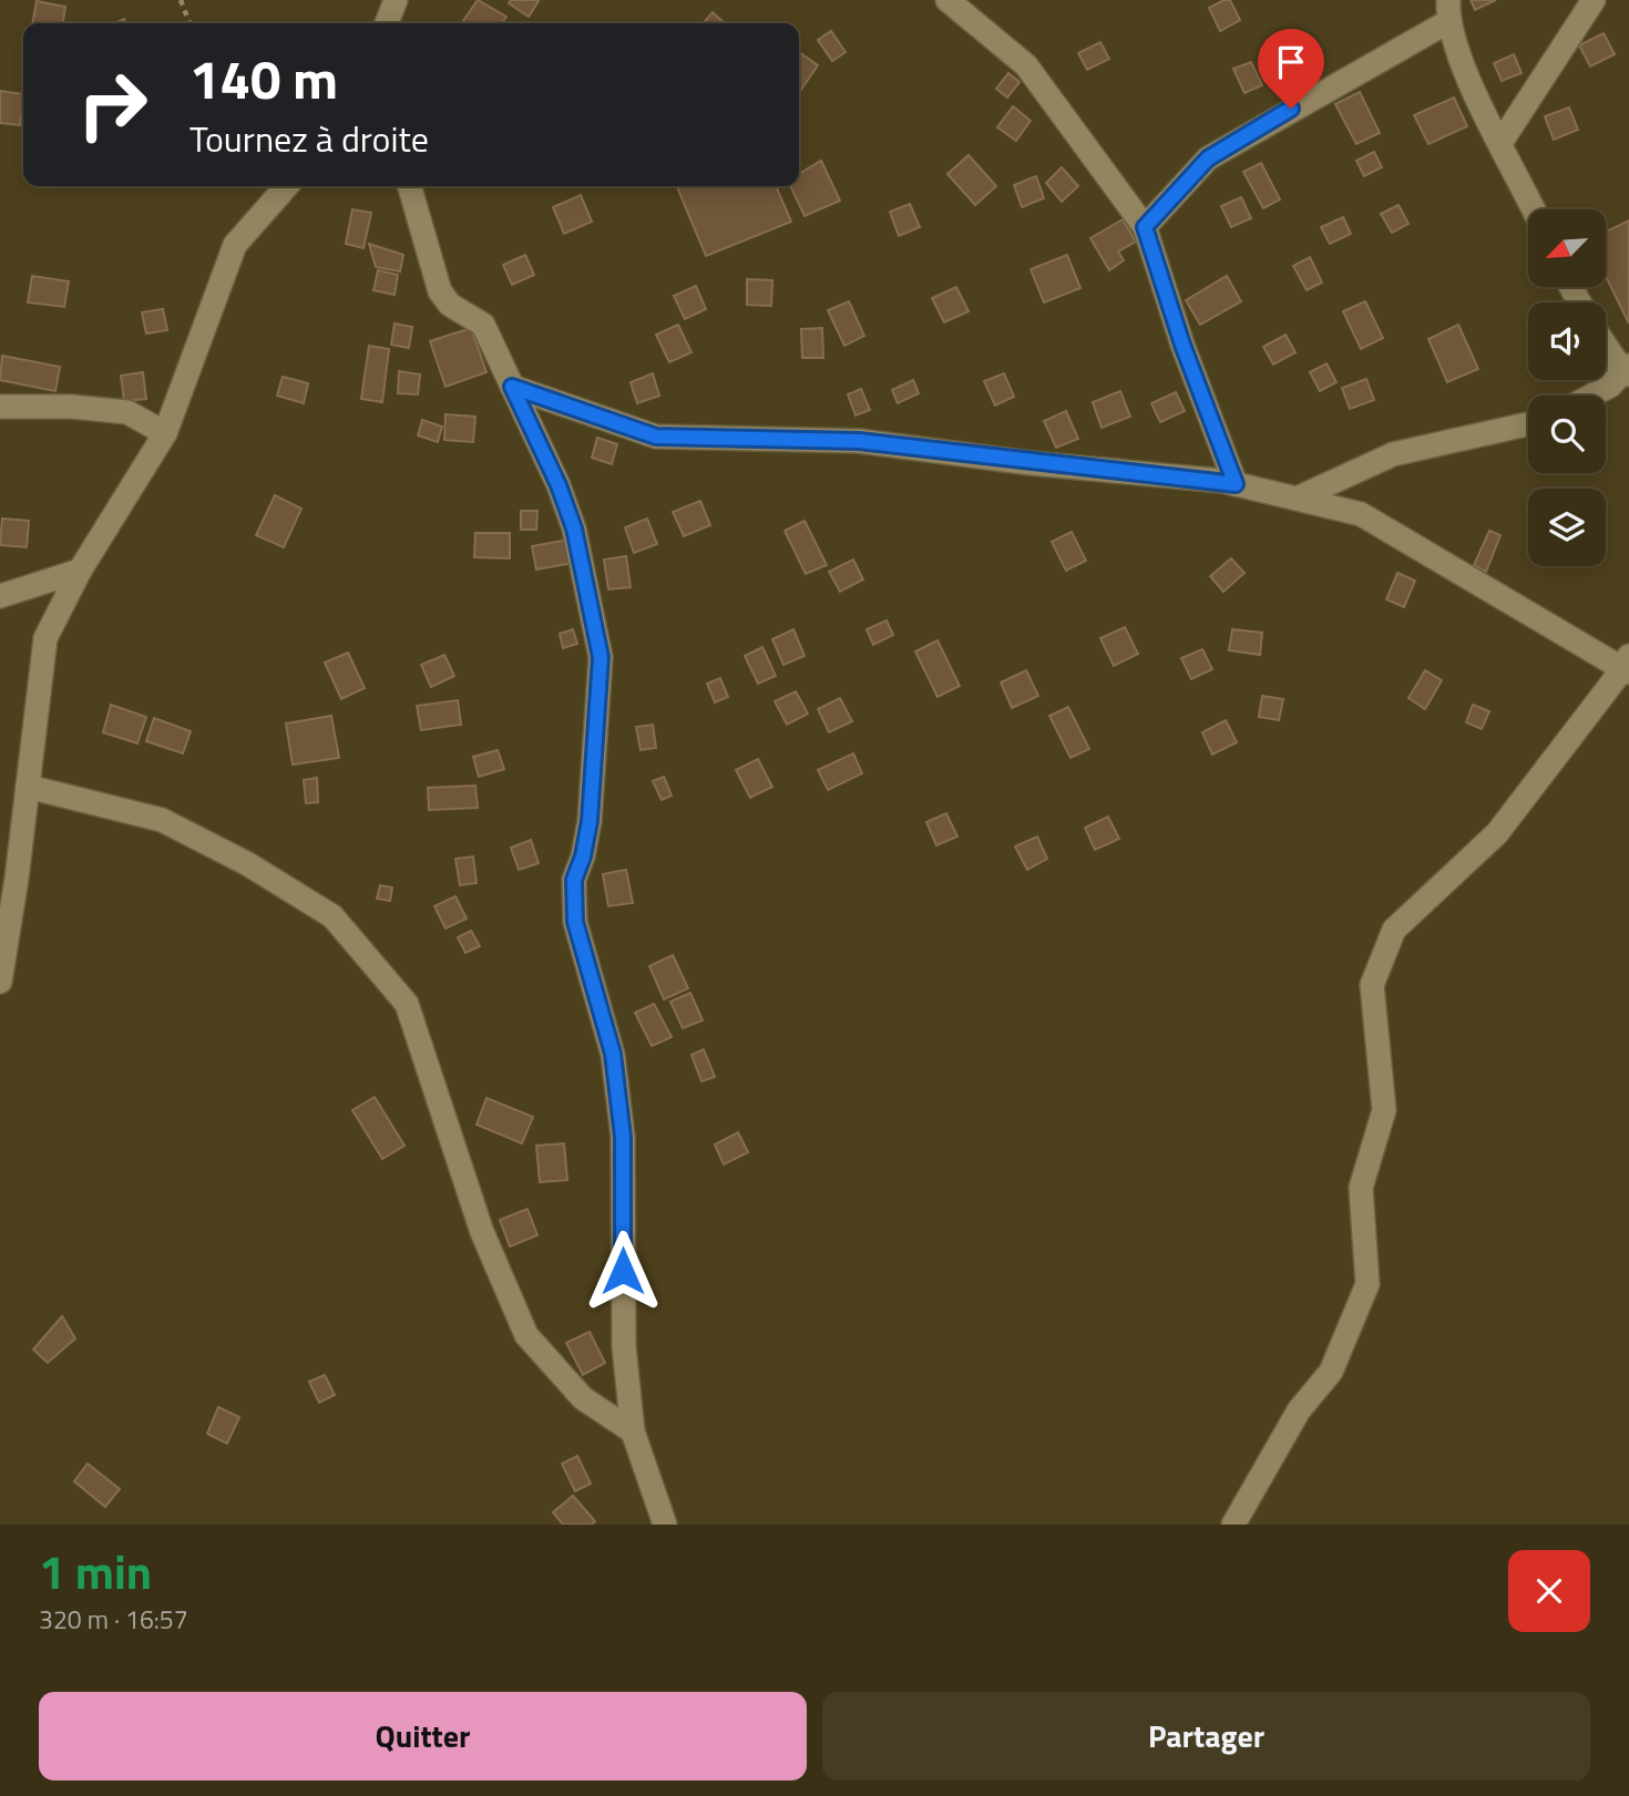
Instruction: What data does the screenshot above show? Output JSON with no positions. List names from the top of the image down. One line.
{"north":"bottom left","page":{"turn":["140 m","Tournez à droite"],"heading":["1 min","320 m · 16:57"],"buttons":["Quitter","Partager"]}}
